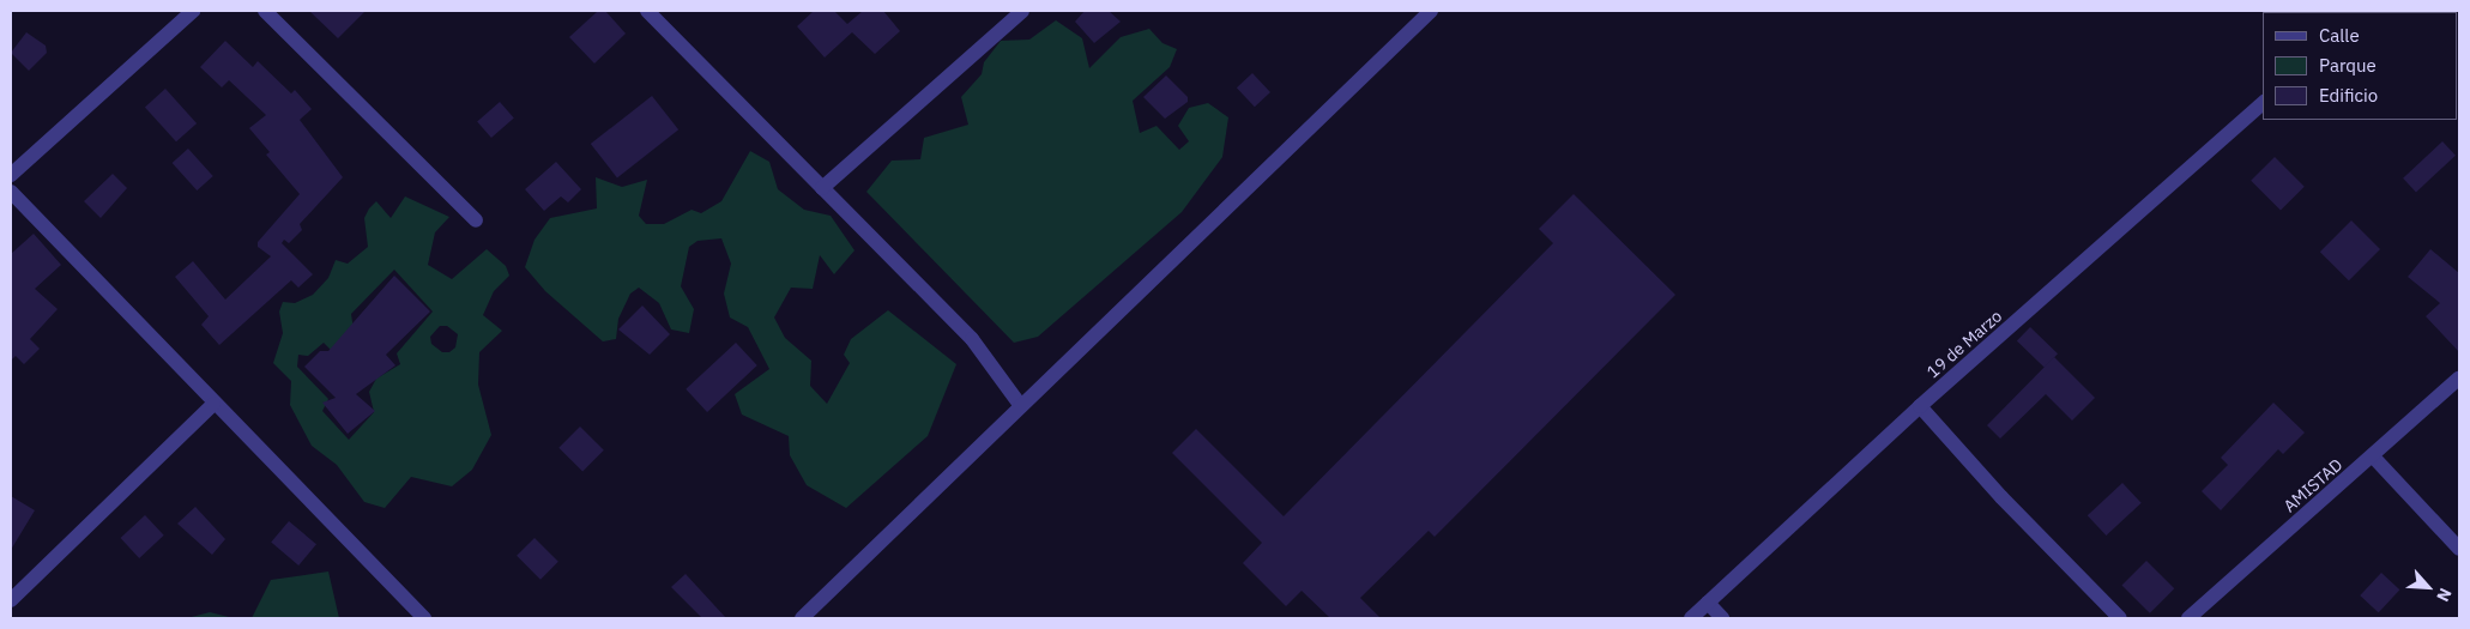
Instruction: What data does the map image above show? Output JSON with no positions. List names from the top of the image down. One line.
{"streets":{"street":["19 de Marzo","AMISTAD"]},"legend":["Calle","Parque","Edificio"],"north":"bottom right"}
